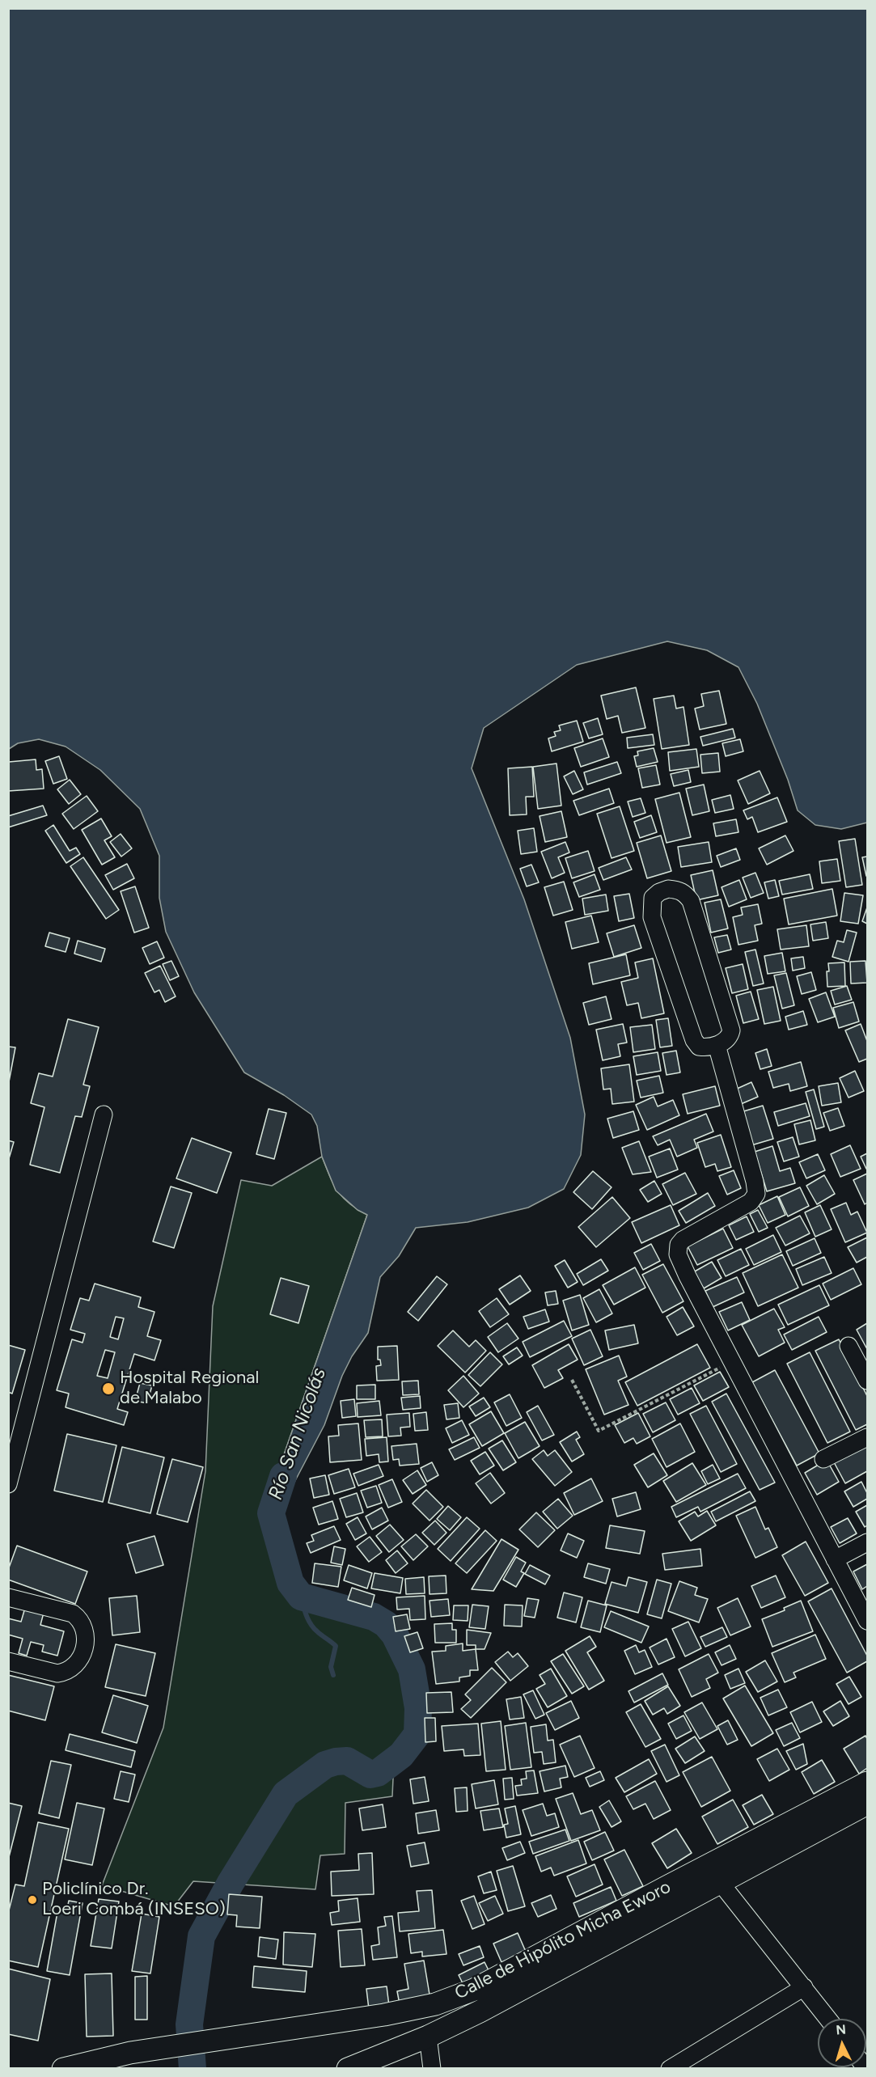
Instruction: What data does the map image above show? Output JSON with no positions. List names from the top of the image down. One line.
{"streets":{"main road":["Calle de Hipólito Micha Eworo"]},"water":["Río San Nicolás"],"places":["Hospital Regional de Malabo","Policlínico Dr. Loeri Combá (INSESO)"],"north":"top"}
